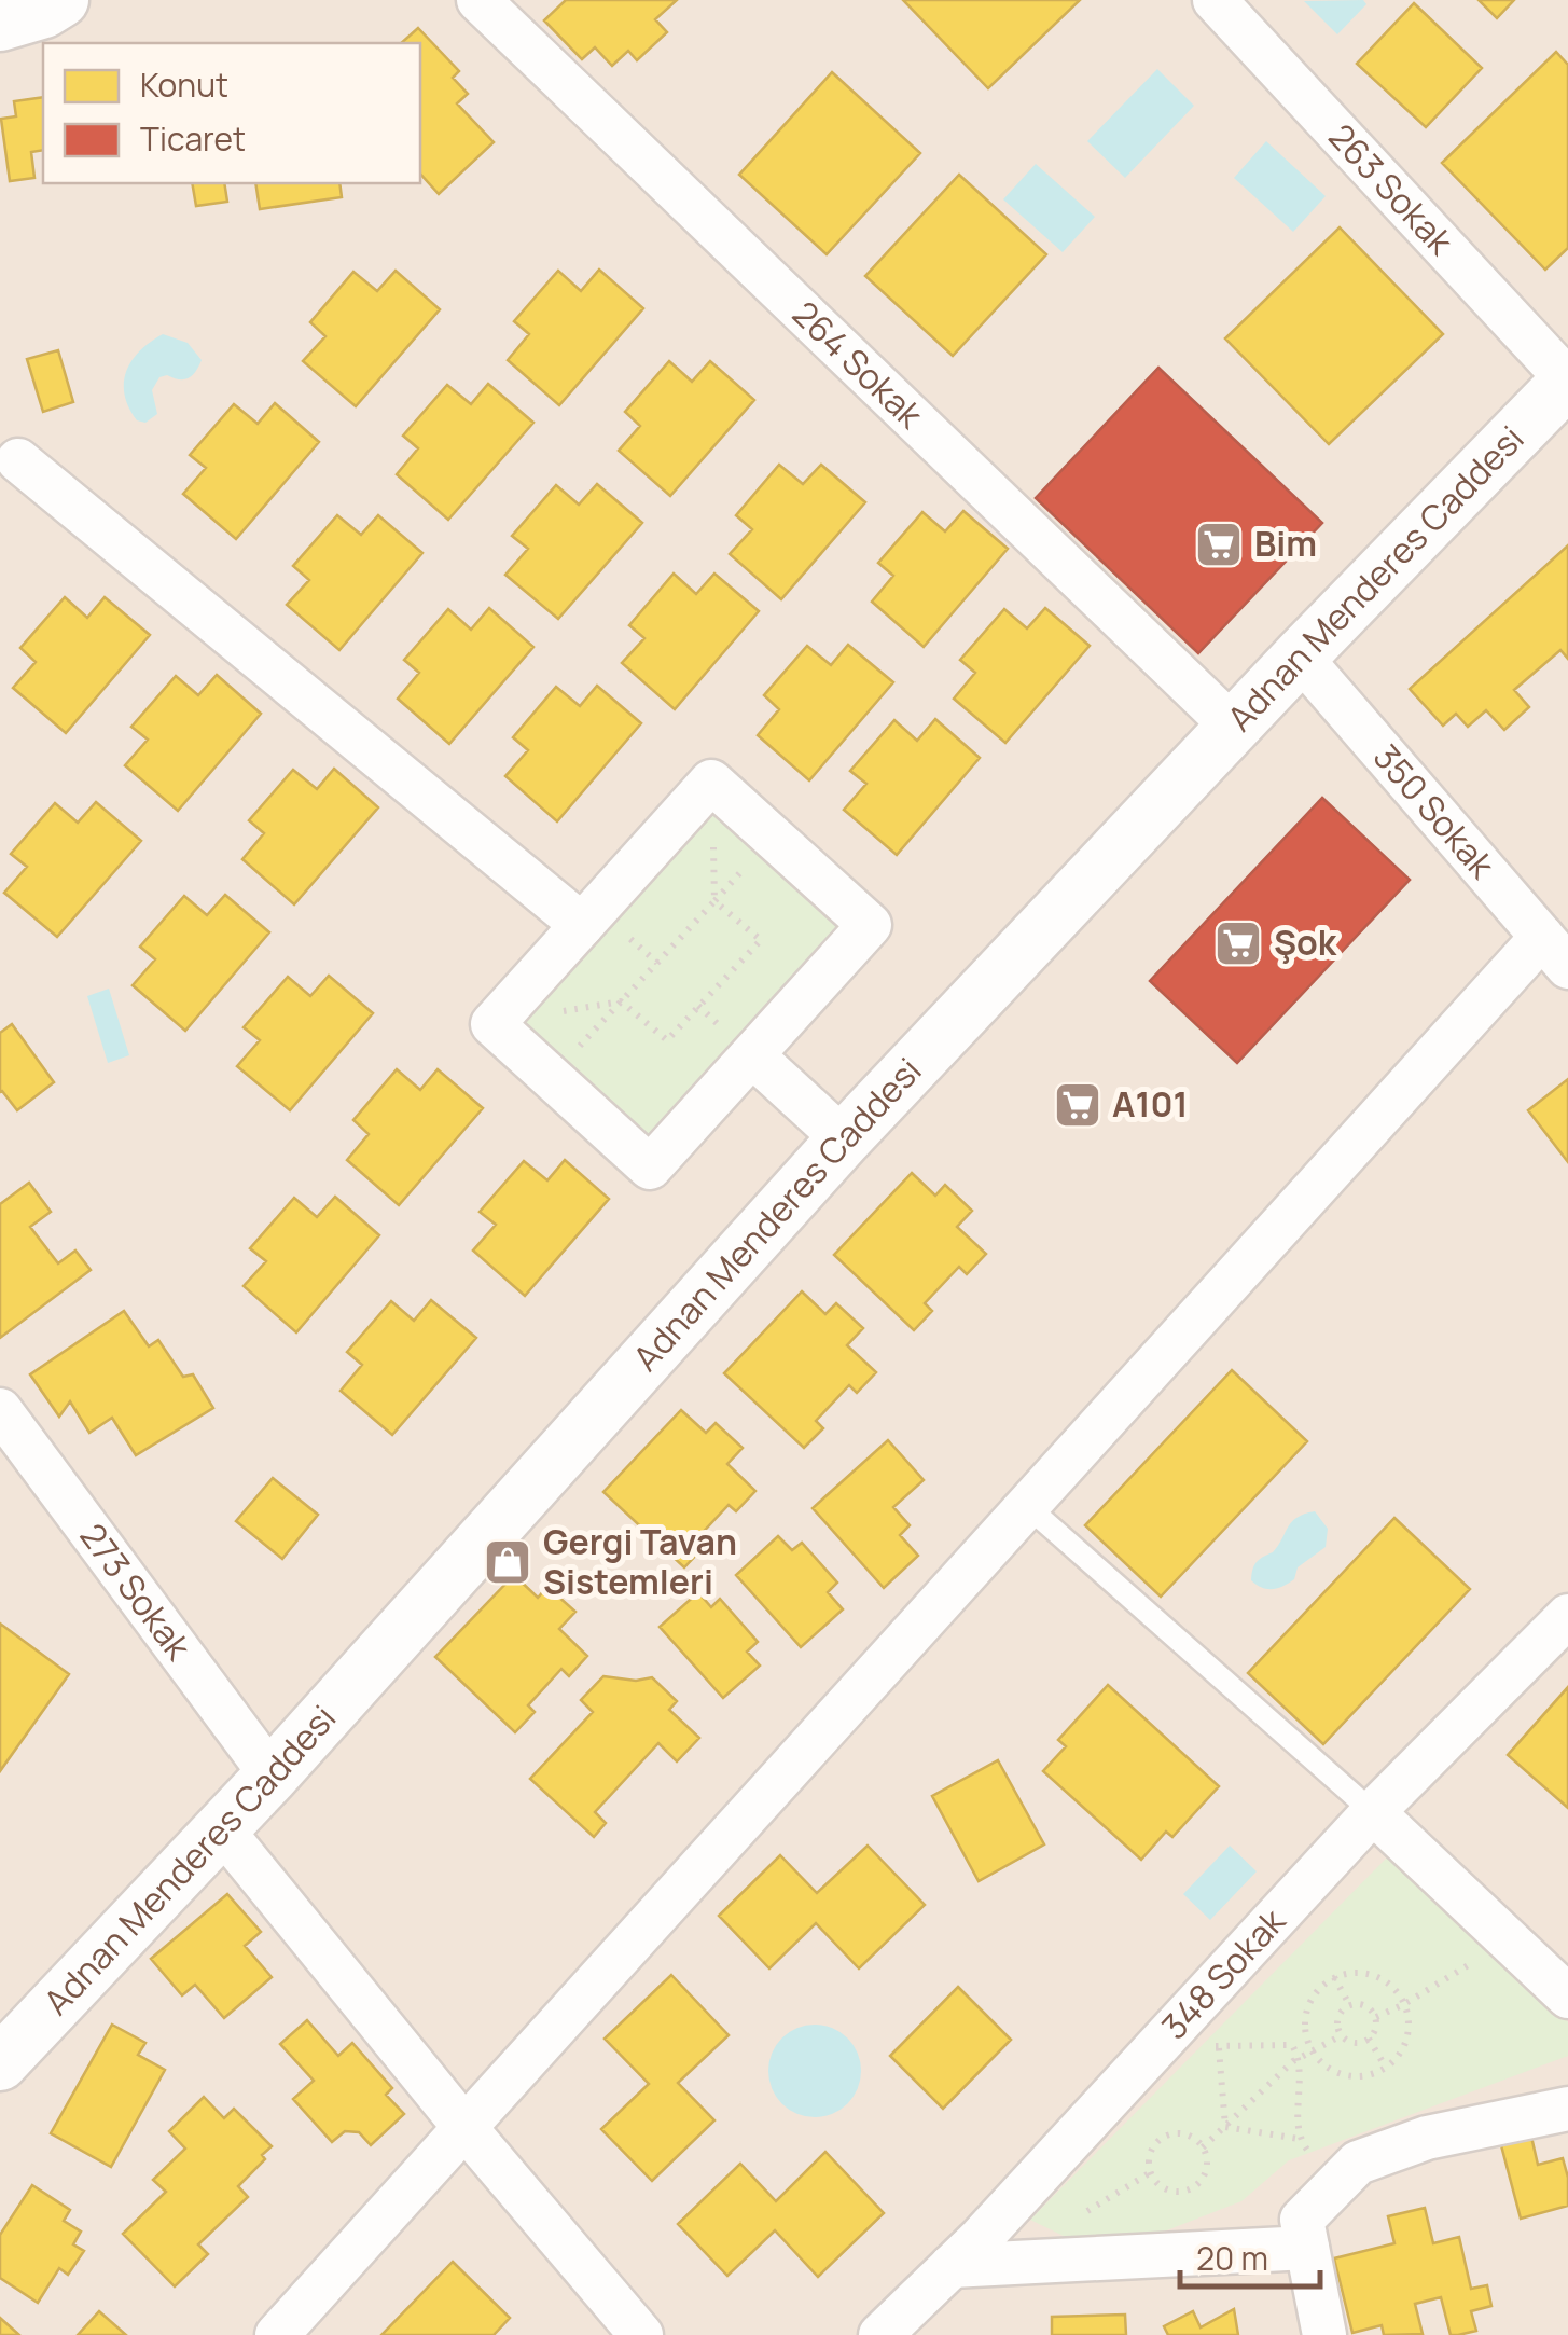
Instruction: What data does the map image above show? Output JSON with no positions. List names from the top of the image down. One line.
{"streets":{"street":["263 Sokak","264 Sokak","Adnan Menderes Caddesi","350 Sokak","273 Sokak","348 Sokak"]},"crossings":[["263 Sokak","Adnan Menderes Caddesi"],["264 Sokak","Adnan Menderes Caddesi"],["Adnan Menderes Caddesi","350 Sokak"],["Adnan Menderes Caddesi","273 Sokak"]],"places":{"supermarket":["Bim","Şok","A101"],"shop":["Gergi Tavan Sistemleri"]},"legend":["Konut","Ticaret"],"scale_bar":"20 m"}
